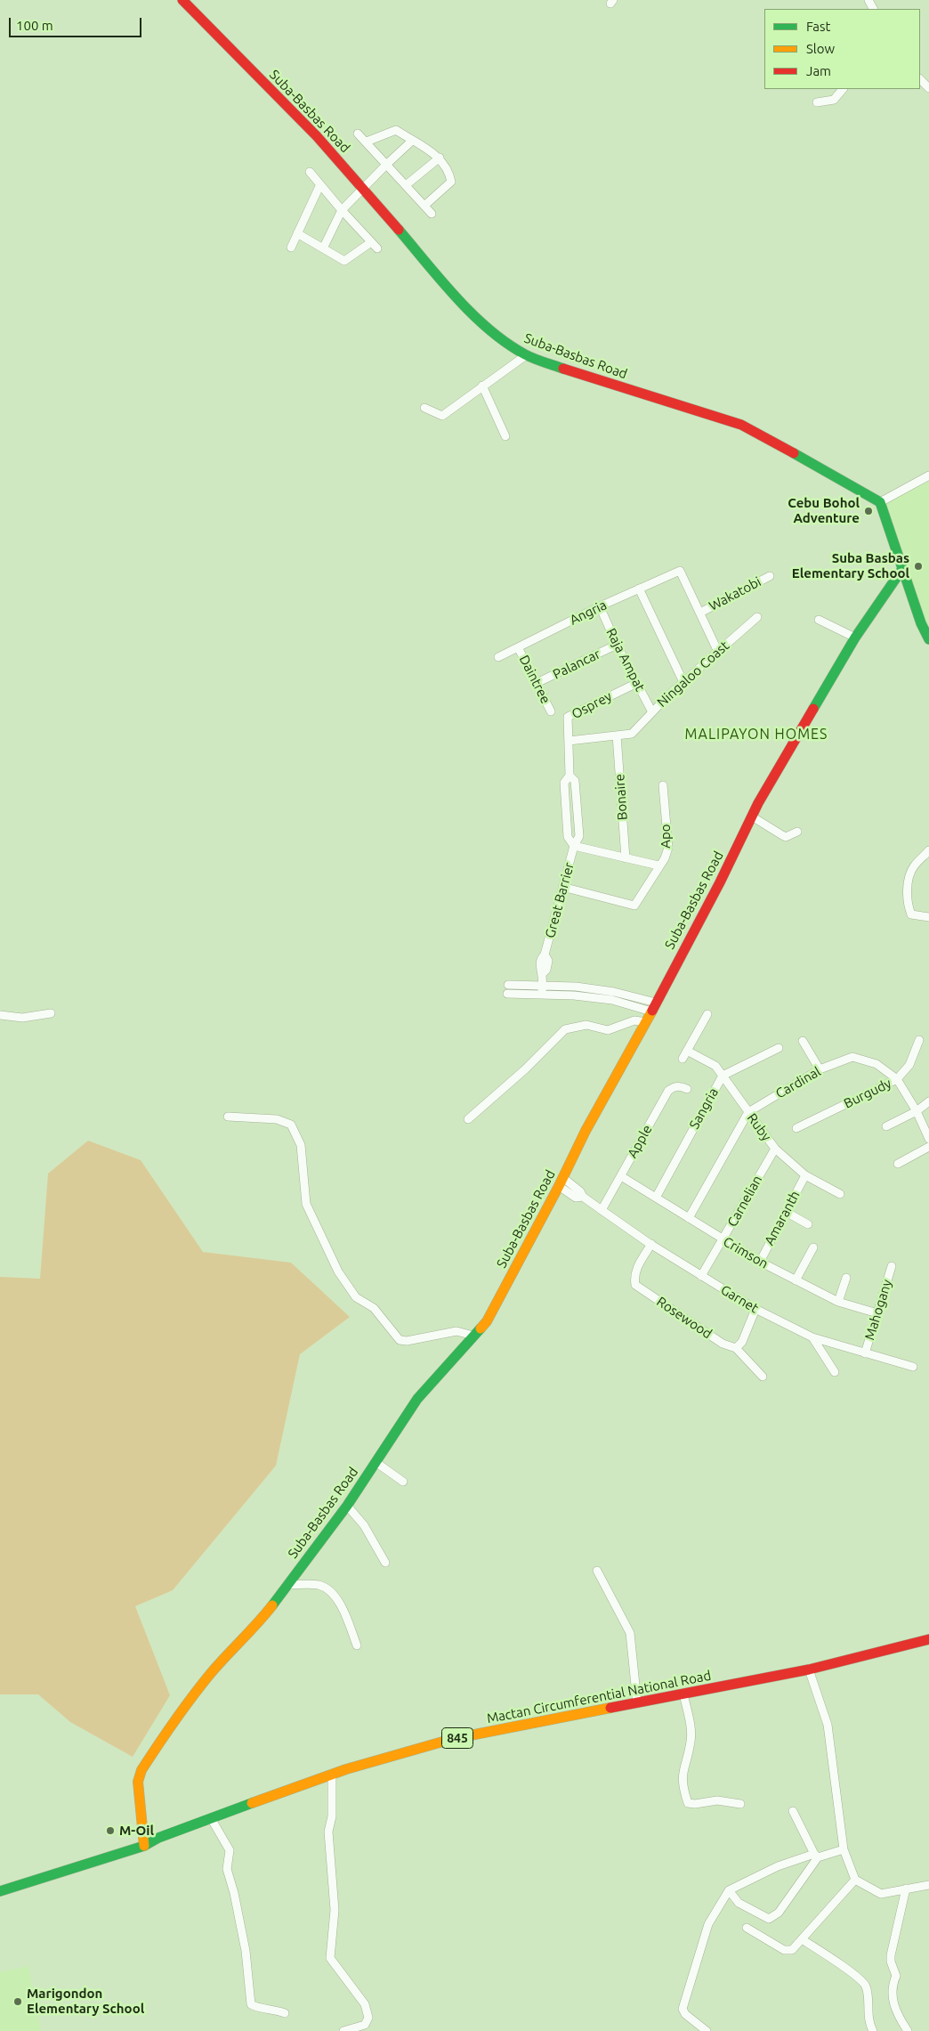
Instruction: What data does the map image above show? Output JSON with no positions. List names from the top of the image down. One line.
{"streets":{"street":["Suba-Basbas Road","Wakatobi","Angria","Raja Ampat","Palancar","Ningaloo Coast","Daintree","Osprey","Bonaire","Apo","Great Barrier","Cardinal","Burgudy","Sangria","Ruby","Apple","Carnelian","Amaranth","Crimson","Garnet","Mahogany","Rosewood","Mactan Circumferential National Road","845"]},"crossings":[["Suba-Basbas Road","Garnet"],["Suba-Basbas Road","Mactan Circumferential National Road"],["Wakatobi","Angria"],["Angria","Raja Ampat"],["Angria","Daintree"],["Raja Ampat","Palancar"],["Raja Ampat","Ningaloo Coast"],["Raja Ampat","Osprey"],["Palancar","Daintree"],["Ningaloo Coast","Bonaire"],["Osprey","Great Barrier"],["Apo","Great Barrier"],["Cardinal","Burgudy"],["Cardinal","Ruby"],["Cardinal","Crimson"],["Sangria","Ruby"],["Sangria","Crimson"],["Ruby","Carnelian"],["Ruby","Amaranth"],["Apple","Crimson"],["Apple","Garnet"],["Carnelian","Crimson"],["Carnelian","Garnet"],["Amaranth","Crimson"],["Crimson","Mahogany"],["Garnet","Mahogany"],["Garnet","Rosewood"]],"districts":["MALIPAYON HOMES"],"places":["Cebu Bohol Adventure","Suba Basbas Elementary School","M-Oil","Marigondon Elementary School"],"legend":["Fast","Slow","Jam"],"scale_bar":"100 m"}
